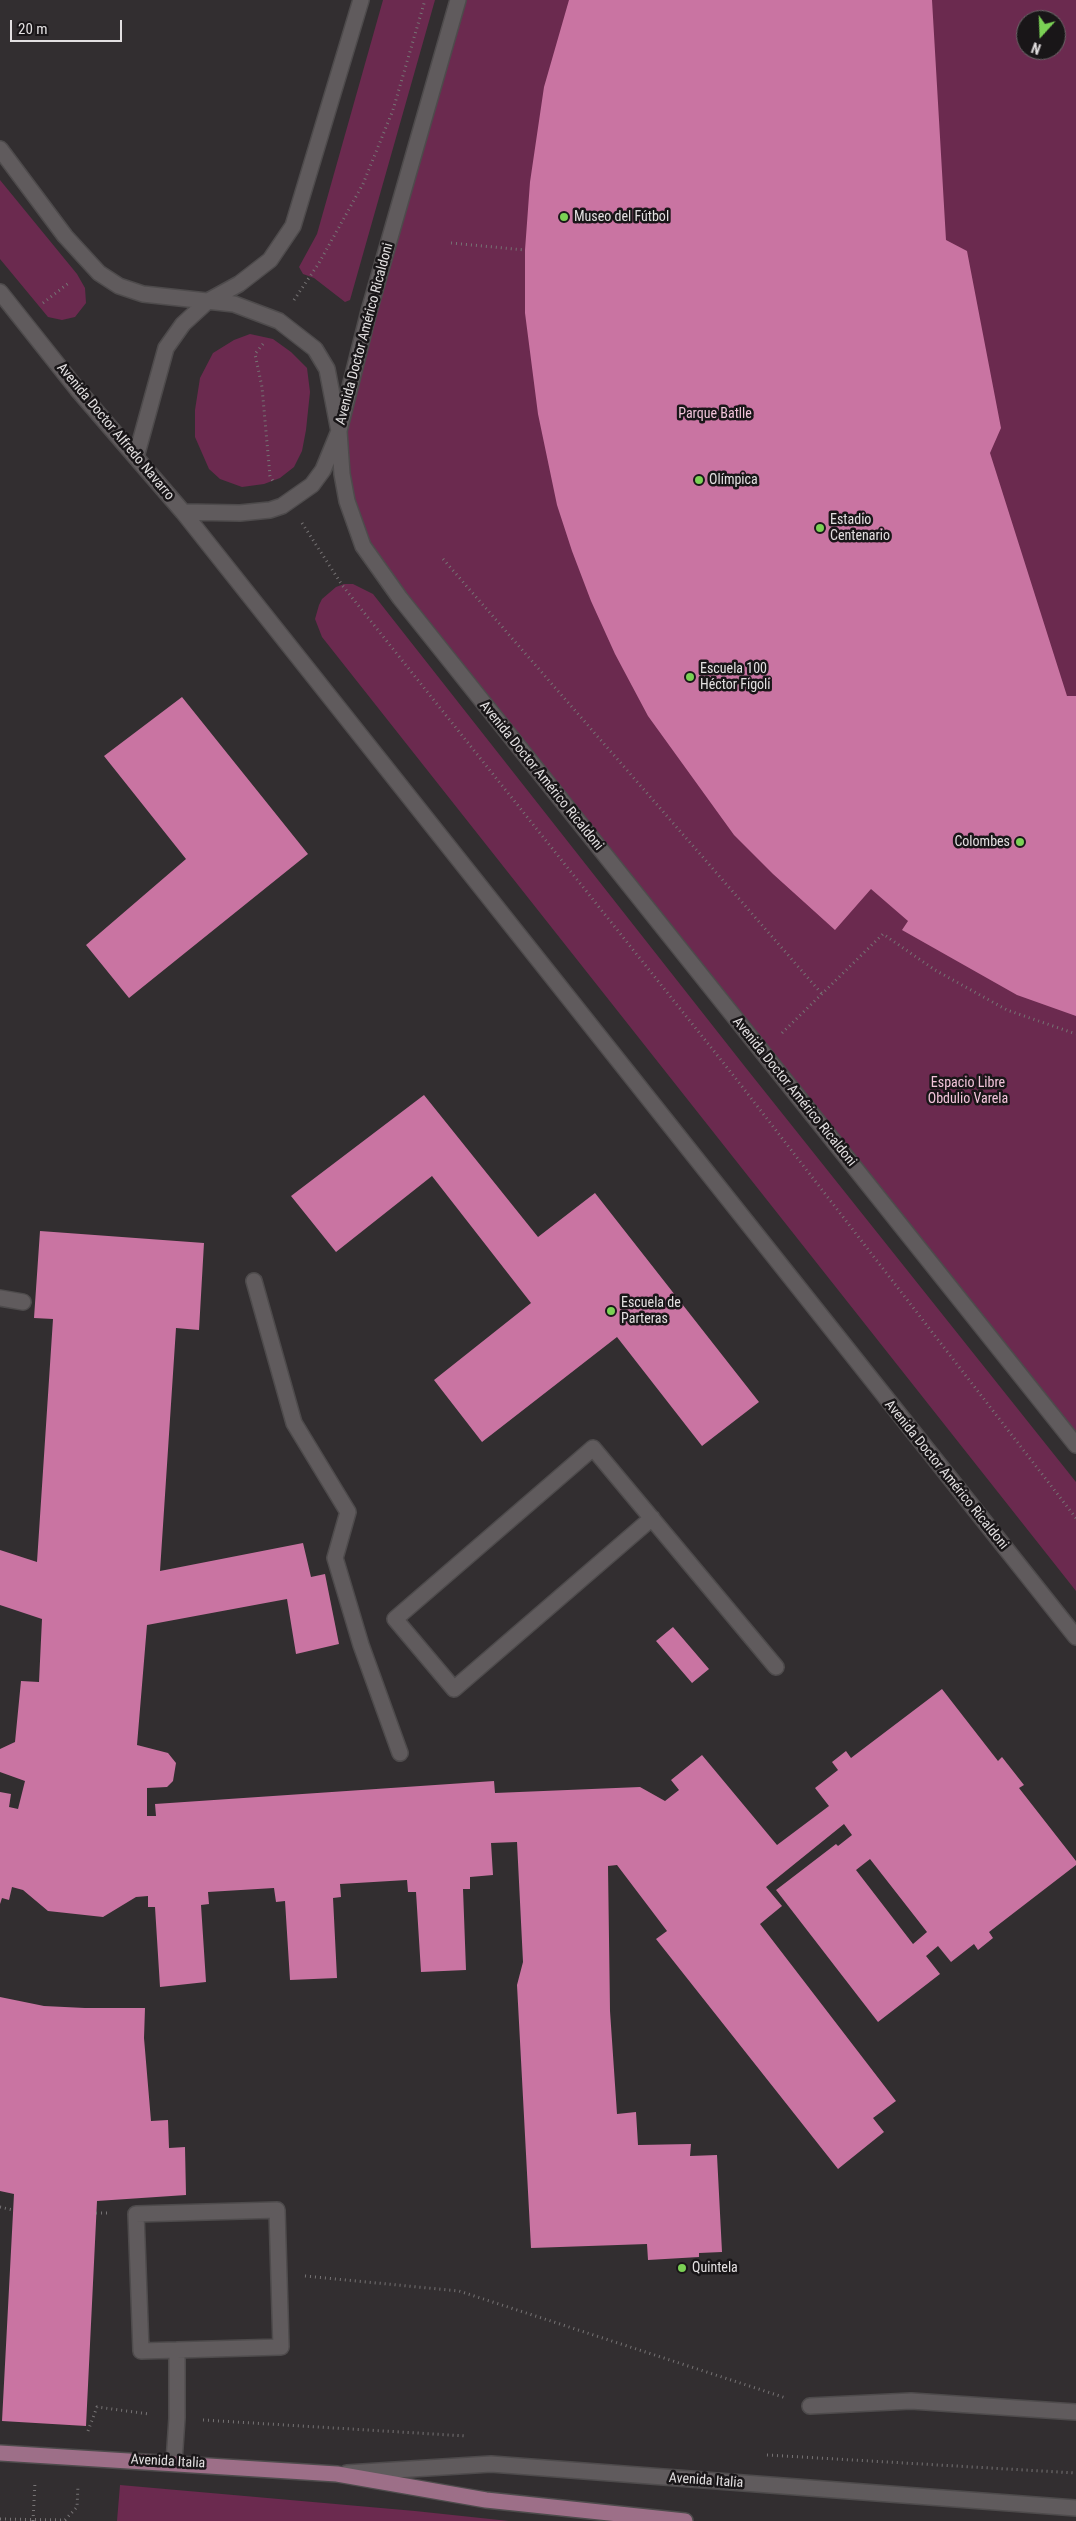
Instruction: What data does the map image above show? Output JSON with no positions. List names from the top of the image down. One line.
{"streets":{"main road":["Avenida Italia"],"street":["Avenida Doctor Américo Ricaldoni","Avenida Doctor Alfredo Navarro"]},"crossings":[["Avenida Doctor Américo Ricaldoni","Avenida Doctor Alfredo Navarro"]],"parks":["Parque Batlle","Espacio Libre Obdulio Varela"],"places":["Museo del Fútbol","Olímpica","Estadio Centenario","Escuela 100 Héctor Figoli","Colombes","Escuela de Parteras","Quintela"],"scale_bar":"20 m","north":"bottom"}
